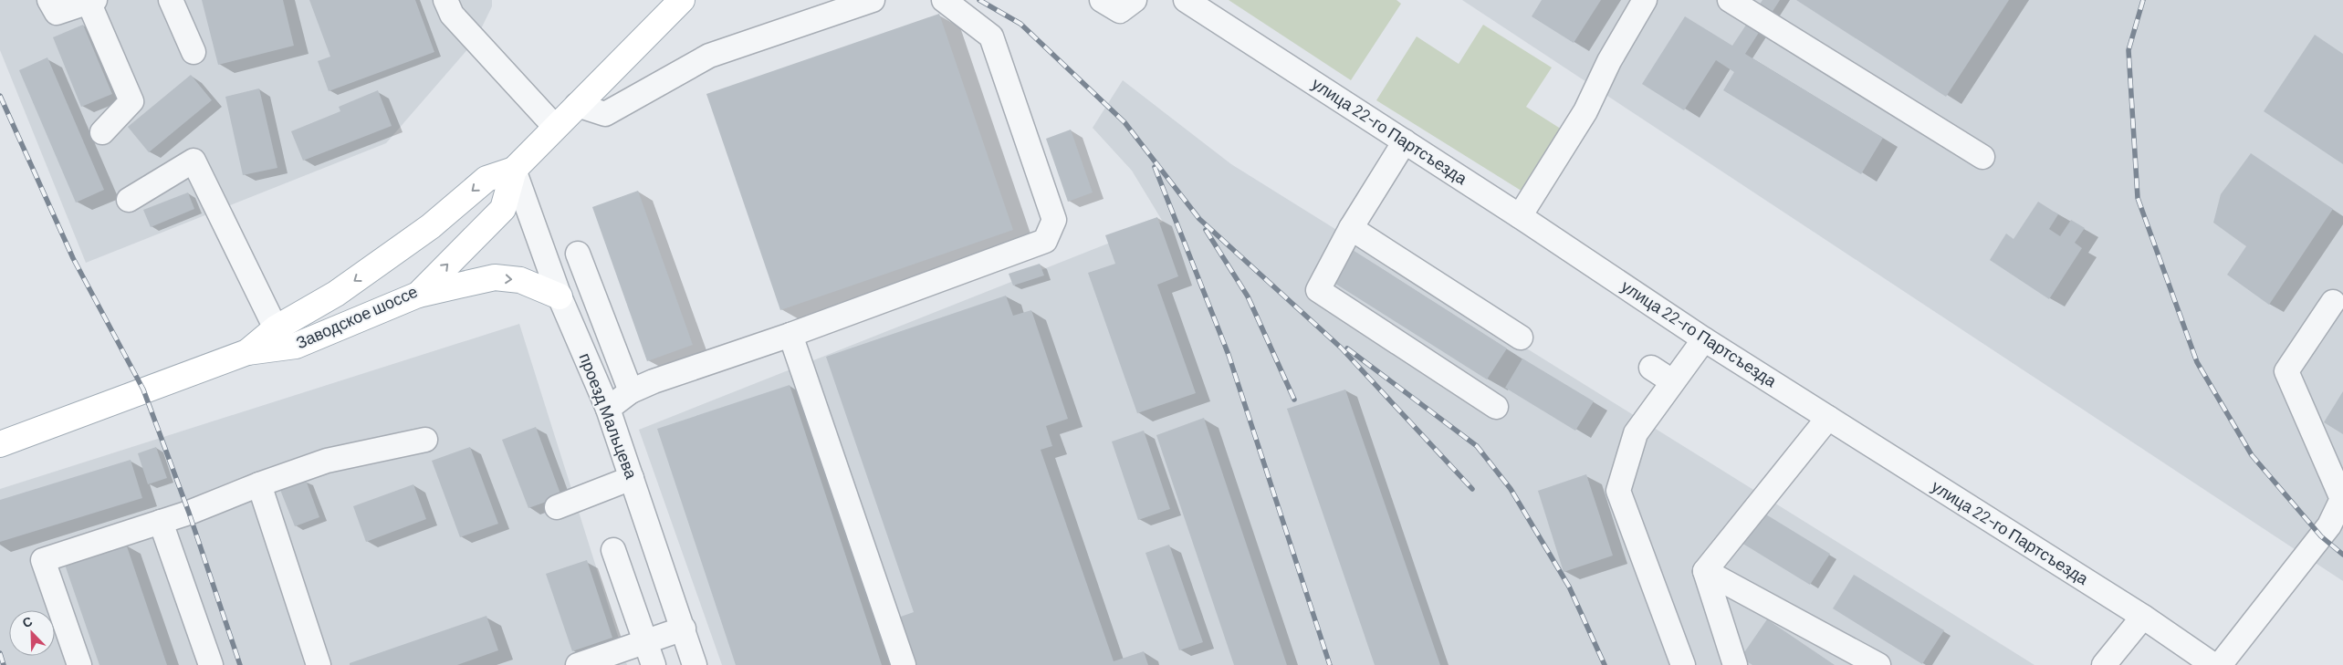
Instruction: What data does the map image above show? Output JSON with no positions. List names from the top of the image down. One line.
{"streets":{"main road":["Заводское шоссе"],"street":["улица 22-го Партсъезда","проезд Мальцева"]},"crossings":[["Заводское шоссе","проезд Мальцева"]],"north":"top left"}
